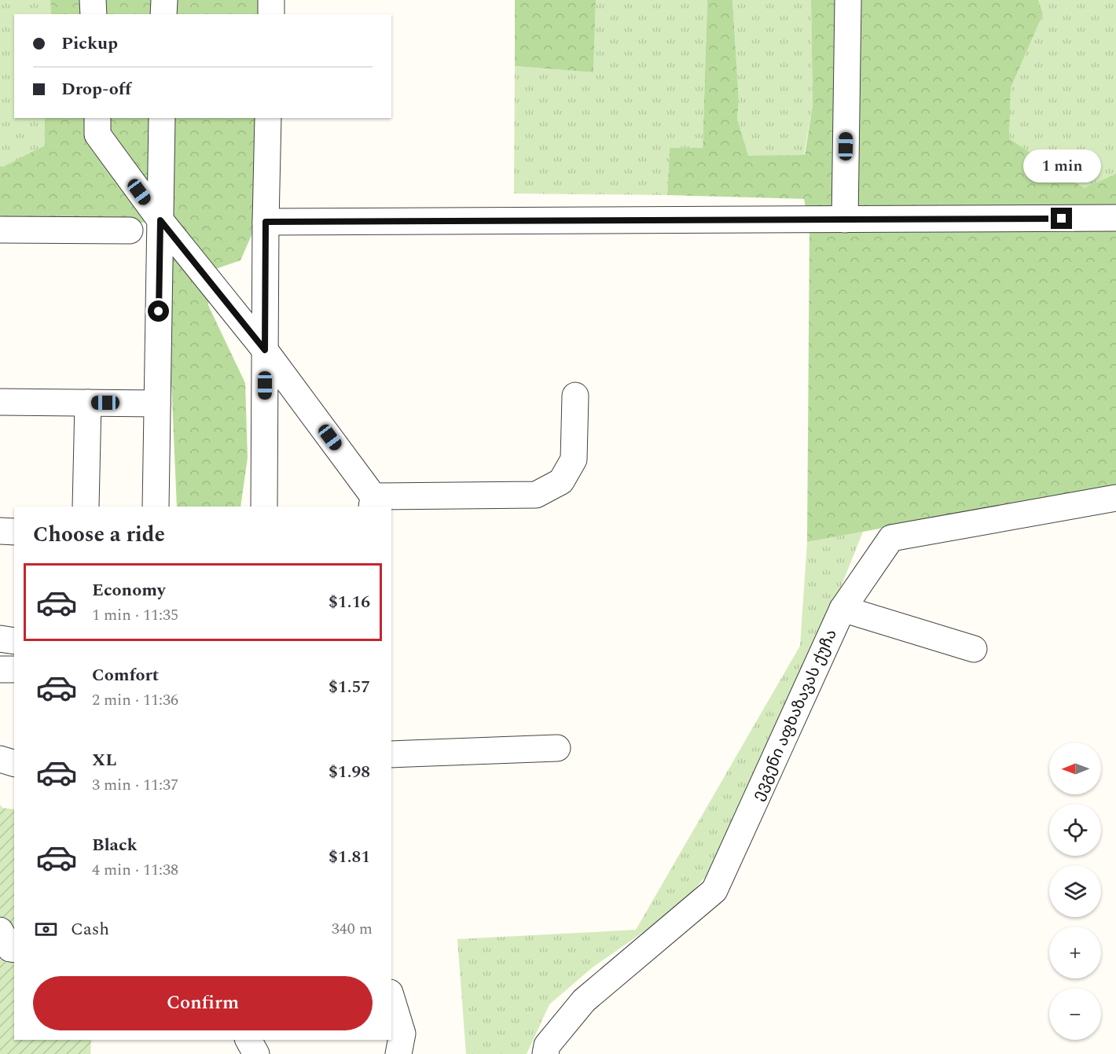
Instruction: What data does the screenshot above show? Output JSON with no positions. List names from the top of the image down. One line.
{"streets":{"street":["ევგენი აფხაზავას ქუჩა"]},"north":"left","page":{"banner":["Pickup","Drop-off"],"bubble":"1 min","heading":"Choose a ride","list":[{"name":"Economy","note":"1 min · 11:35","value":"$1.16"},{"name":"Comfort","note":"2 min · 11:36","value":"$1.57"},{"name":"XL","note":"3 min · 11:37","value":"$1.98"},{"name":"Black","note":"4 min · 11:38","value":"$1.81"}],"map_buttons":["+","−"],"pay":["Cash","340 m"],"buttons":"Confirm"}}
